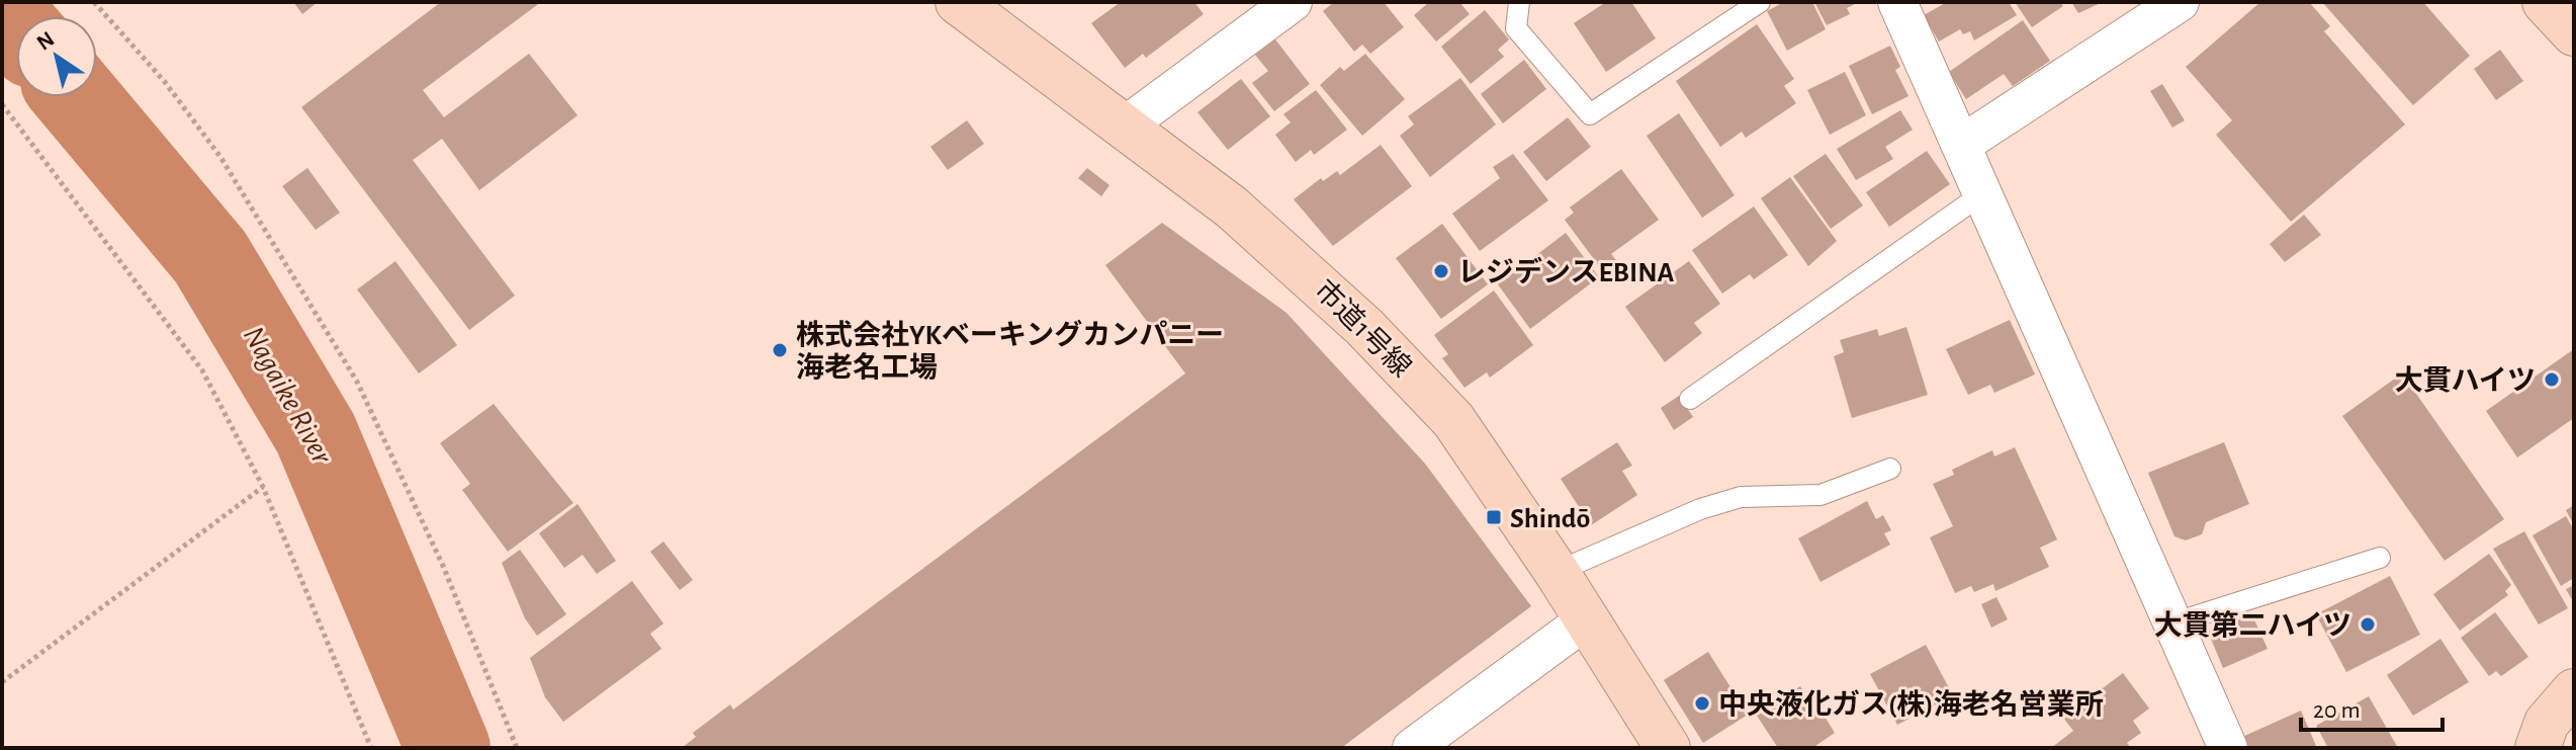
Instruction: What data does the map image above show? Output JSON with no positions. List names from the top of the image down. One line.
{"streets":{"street":["市道1号線"]},"water":["Nagaike River"],"places":{"other":["レジデンスEBINA","株式会社YKベーキングカンパニー 海老名工場","大貫ハイツ","大貫第二ハイツ","中央液化ガス(株)海老名営業所"],"transit":["Shindō"]},"scale_bar":"20 m","north":"top left"}
